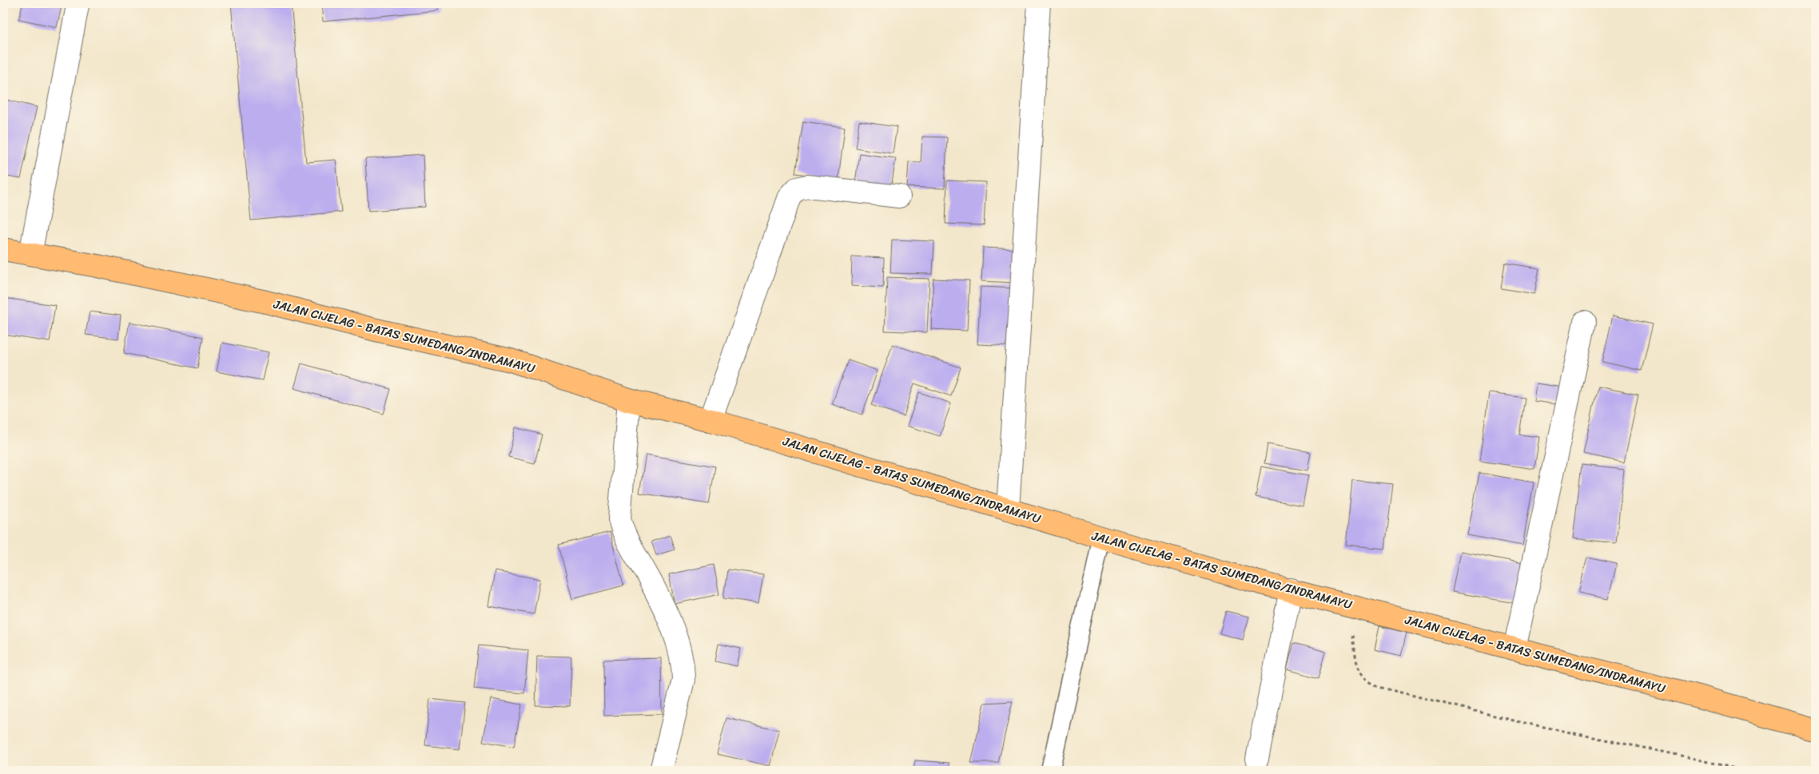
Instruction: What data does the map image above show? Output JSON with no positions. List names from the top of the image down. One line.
{"streets":{"main road":["JALAN CIJELAG - BATAS SUMEDANG/INDRAMAYU"]}}
